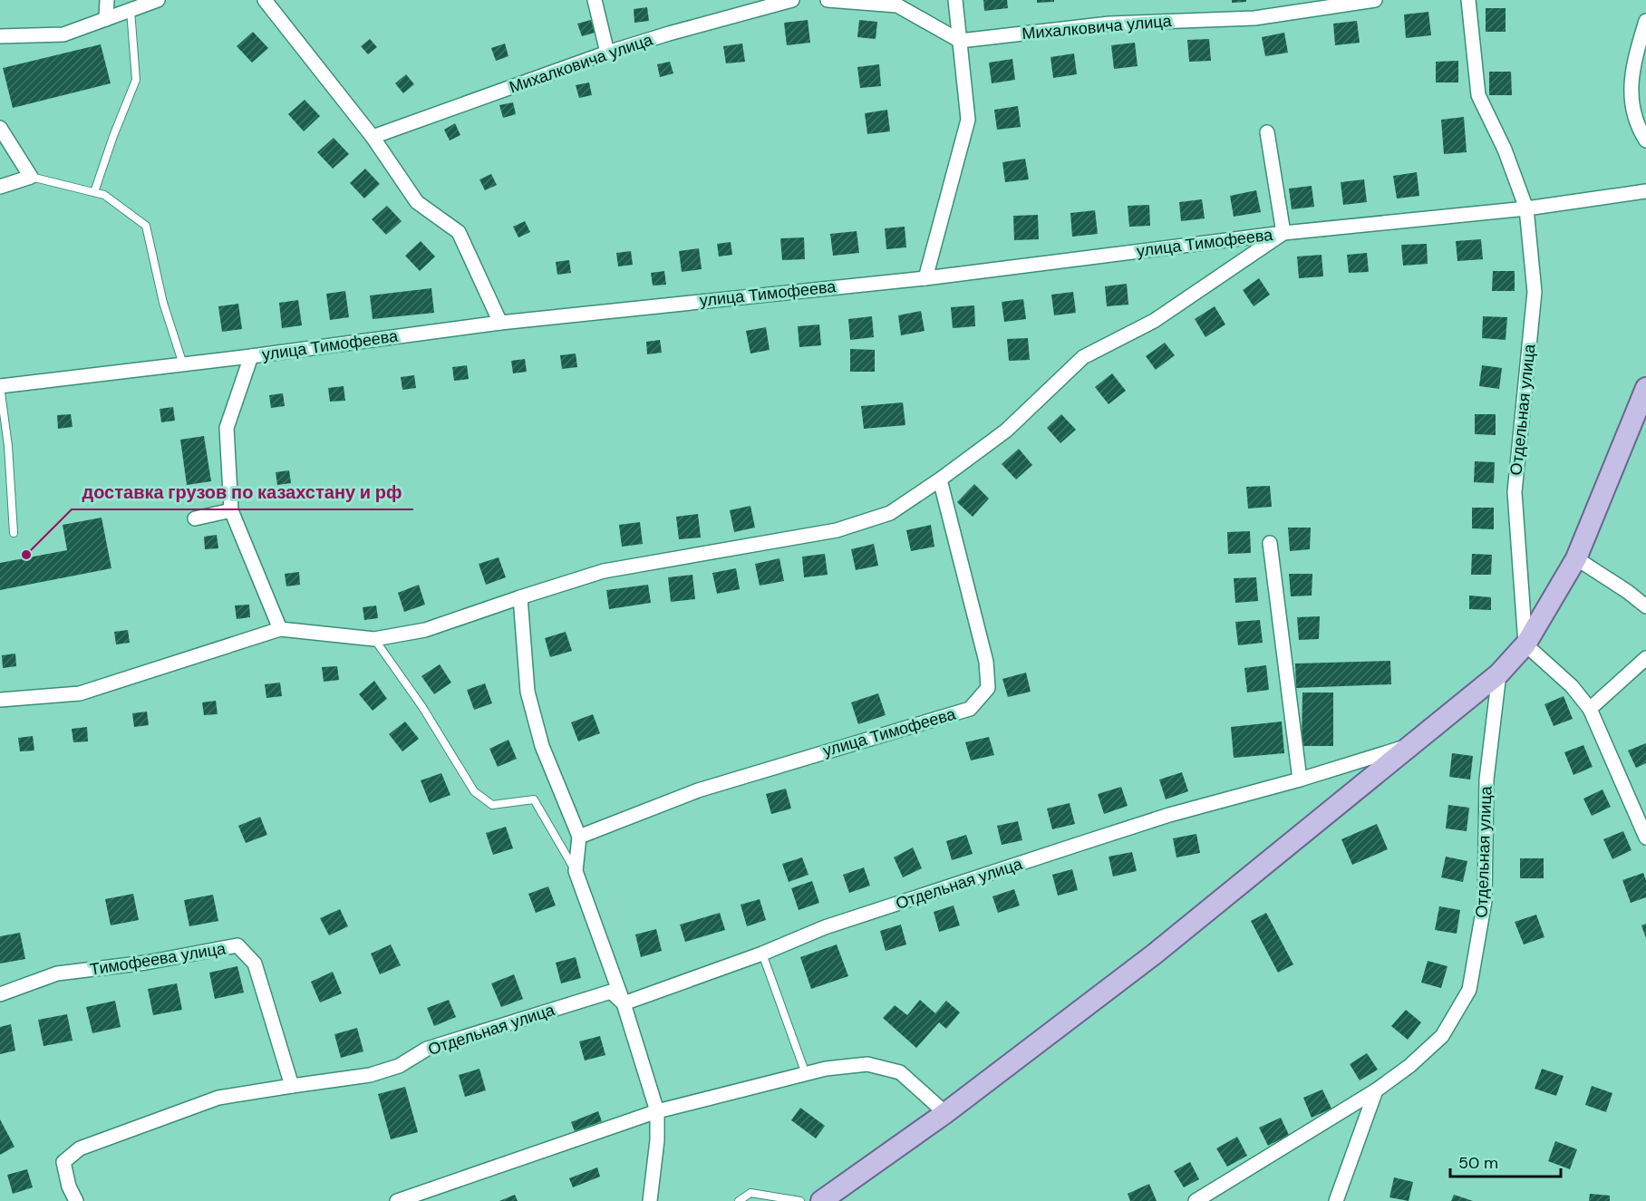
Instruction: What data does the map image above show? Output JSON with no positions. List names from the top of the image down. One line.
{"streets":{"main road":["Отдельная улица"],"street":["Михалковича улица","улица Тимофеева","Тимофеева улица"]},"crossings":[["улица Тимофеева","Отдельная улица"],["Отдельная улица","Тимофеева улица"]],"places":["доставка грузов по казахстану и рф"],"scale_bar":"50 m"}
